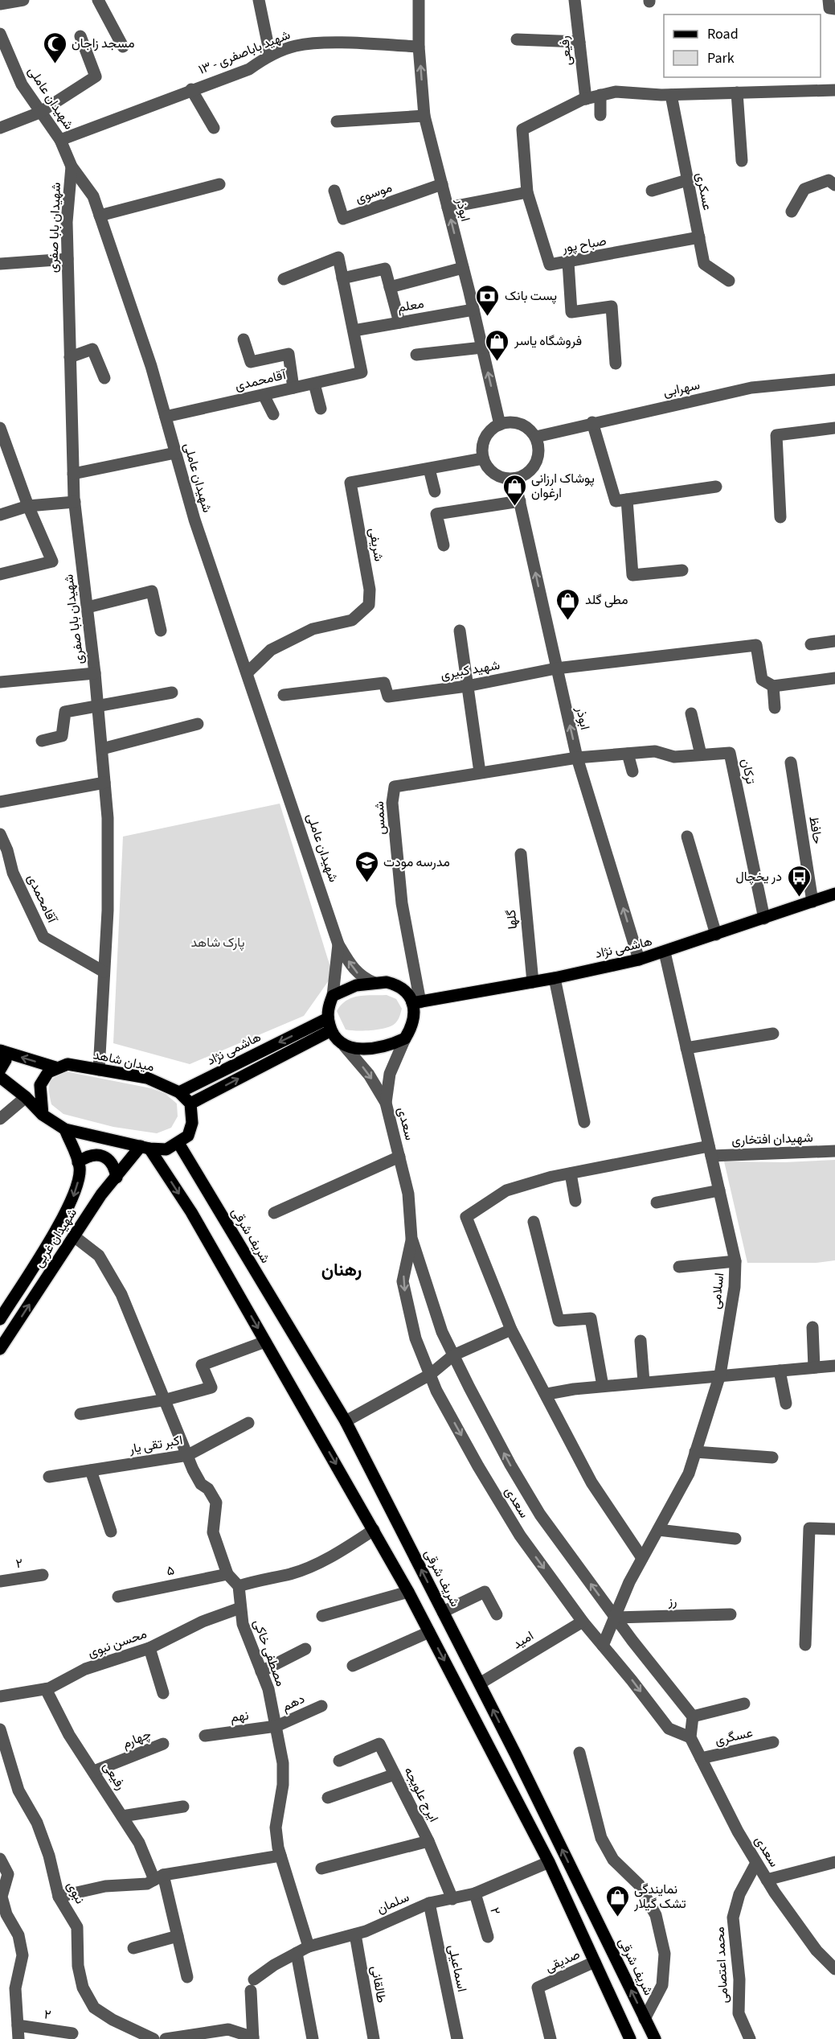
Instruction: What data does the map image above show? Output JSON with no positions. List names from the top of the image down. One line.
{"streets":{"main road":["هاشمی نژاد","میدان شاهد","شریف شرقی","شهیدان غربی"],"street":["رفیعی","شهید باباصفری - ۱۳","شهیدان عاملی","عسکری","موسوی","ابوذر","شهیدان بابا صفری","صباح پور","معلم","آقامحمدی","سهرابی","شریفی","شهید کبیری","ترکان","شمس","حافظ","گلها","سعدی","شهیدان افتخاری","اسلامی","اکبر تقی یار","۲","۵","رز","امید","محسن نبوی","مصطفی خاکی","دهم","نهم","عسگری","چهارم","ایرج علویجه","نبوی","سلمان","صدیقی","محمد اعتصامی","اسماعیلی","طالقانی"]},"crossings":[["رفیعی","محسن نبوی"],["رفیعی","چهارم"],["شهید باباصفری - ۱۳","شهیدان عاملی"],["شهید باباصفری - ۱۳","ابوذر"],["شهیدان عاملی","شهیدان بابا صفری"],["شهیدان عاملی","آقامحمدی"],["شهیدان عاملی","شریفی"],["شهیدان عاملی","شمس"],["شهیدان عاملی","هاشمی نژاد"],["عسکری","صباح پور"],["موسوی","ابوذر"],["ابوذر","معلم"],["ابوذر","سهرابی"],["ابوذر","شریفی"],["ابوذر","شهید کبیری"],["ابوذر","ترکان"],["ابوذر","شمس"],["ابوذر","هاشمی نژاد"],["شهیدان بابا صفری","آقامحمدی"],["شهیدان بابا صفری","میدان شاهد"],["معلم","آقامحمدی"],["سهرابی","شریفی"],["ترکان","شمس"],["ترکان","هاشمی نژاد"],["شمس","هاشمی نژاد"],["حافظ","هاشمی نژاد"],["گلها","هاشمی نژاد"],["هاشمی نژاد","میدان شاهد"],["هاشمی نژاد","اسلامی"],["سعدی","اسلامی"],["سعدی","رز"],["سعدی","امید"],["سعدی","عسگری"],["سعدی","محمد اعتصامی"],["شهیدان افتخاری","اسلامی"],["شریف شرقی","امید"],["اسلامی","رز"],["۲","سلمان"],["محسن نبوی","مصطفی خاکی"],["مصطفی خاکی","دهم"],["مصطفی خاکی","نهم"],["مصطفی خاکی","سلمان"],["دهم","نهم"],["ایرج علویجه","سلمان"],["سلمان","اسماعیلی"],["سلمان","طالقانی"]],"districts":["رهنان"],"parks":["پارک شاهد"],"places":{"mosque":["مسجد زاجان"],"bank":["پست بانک"],"shop":["فروشگاه یاسر","پوشاک ارزانی ارغوان","مطی گلد","نمایندگی تشک گیلار"],"school or university":["مدرسه مودت"],"bus stop":["در یخچال"]},"legend":["Road","Park"]}
